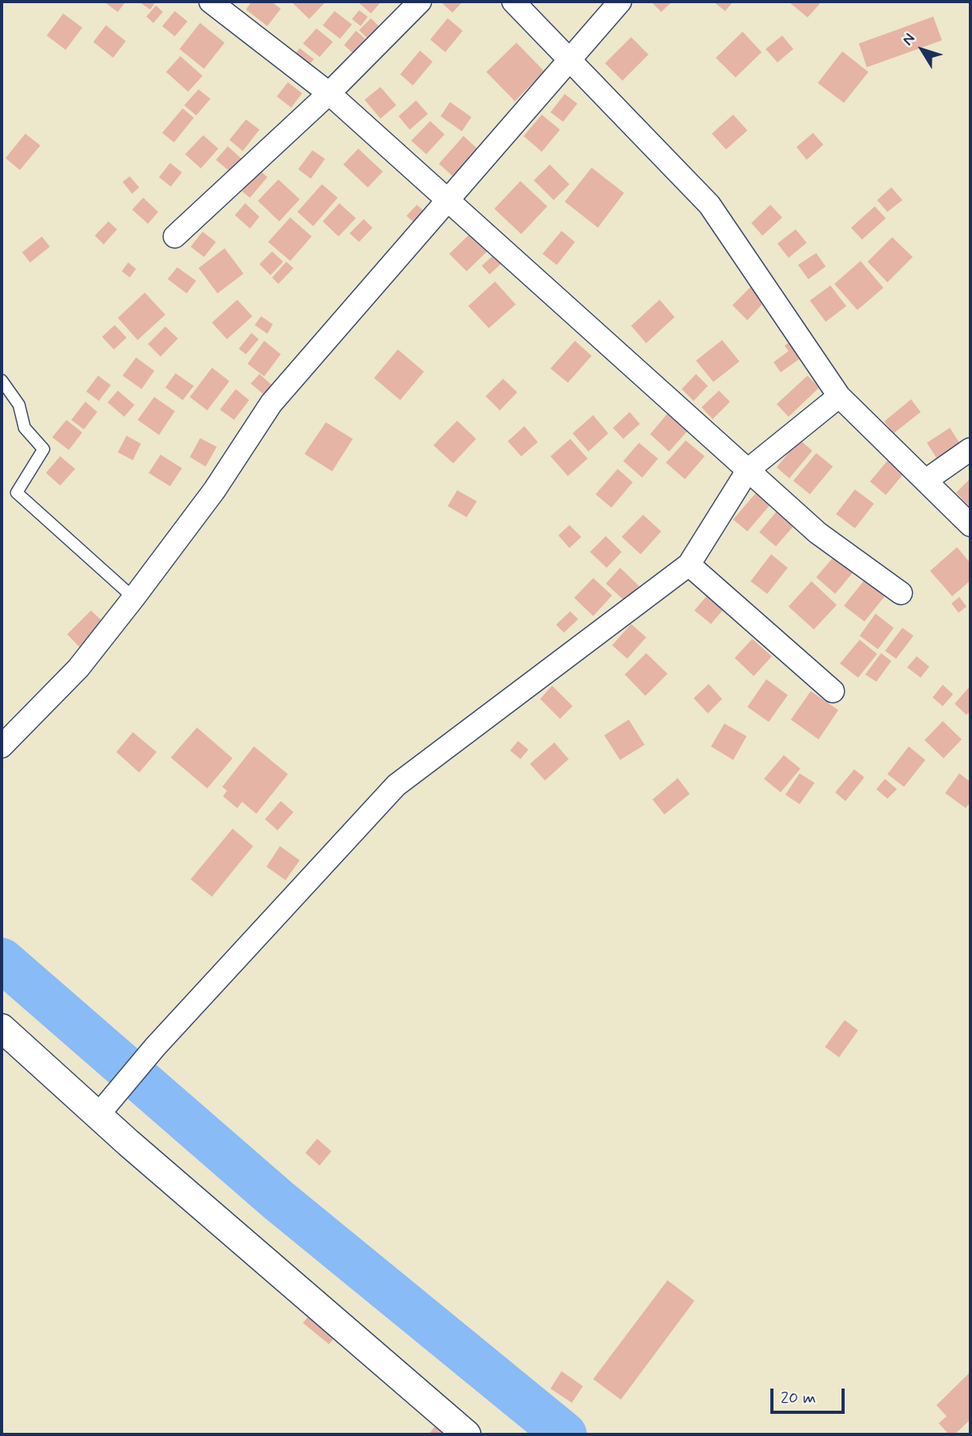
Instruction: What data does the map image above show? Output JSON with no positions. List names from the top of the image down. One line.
{"scale_bar":"20 m","north":"top left"}
